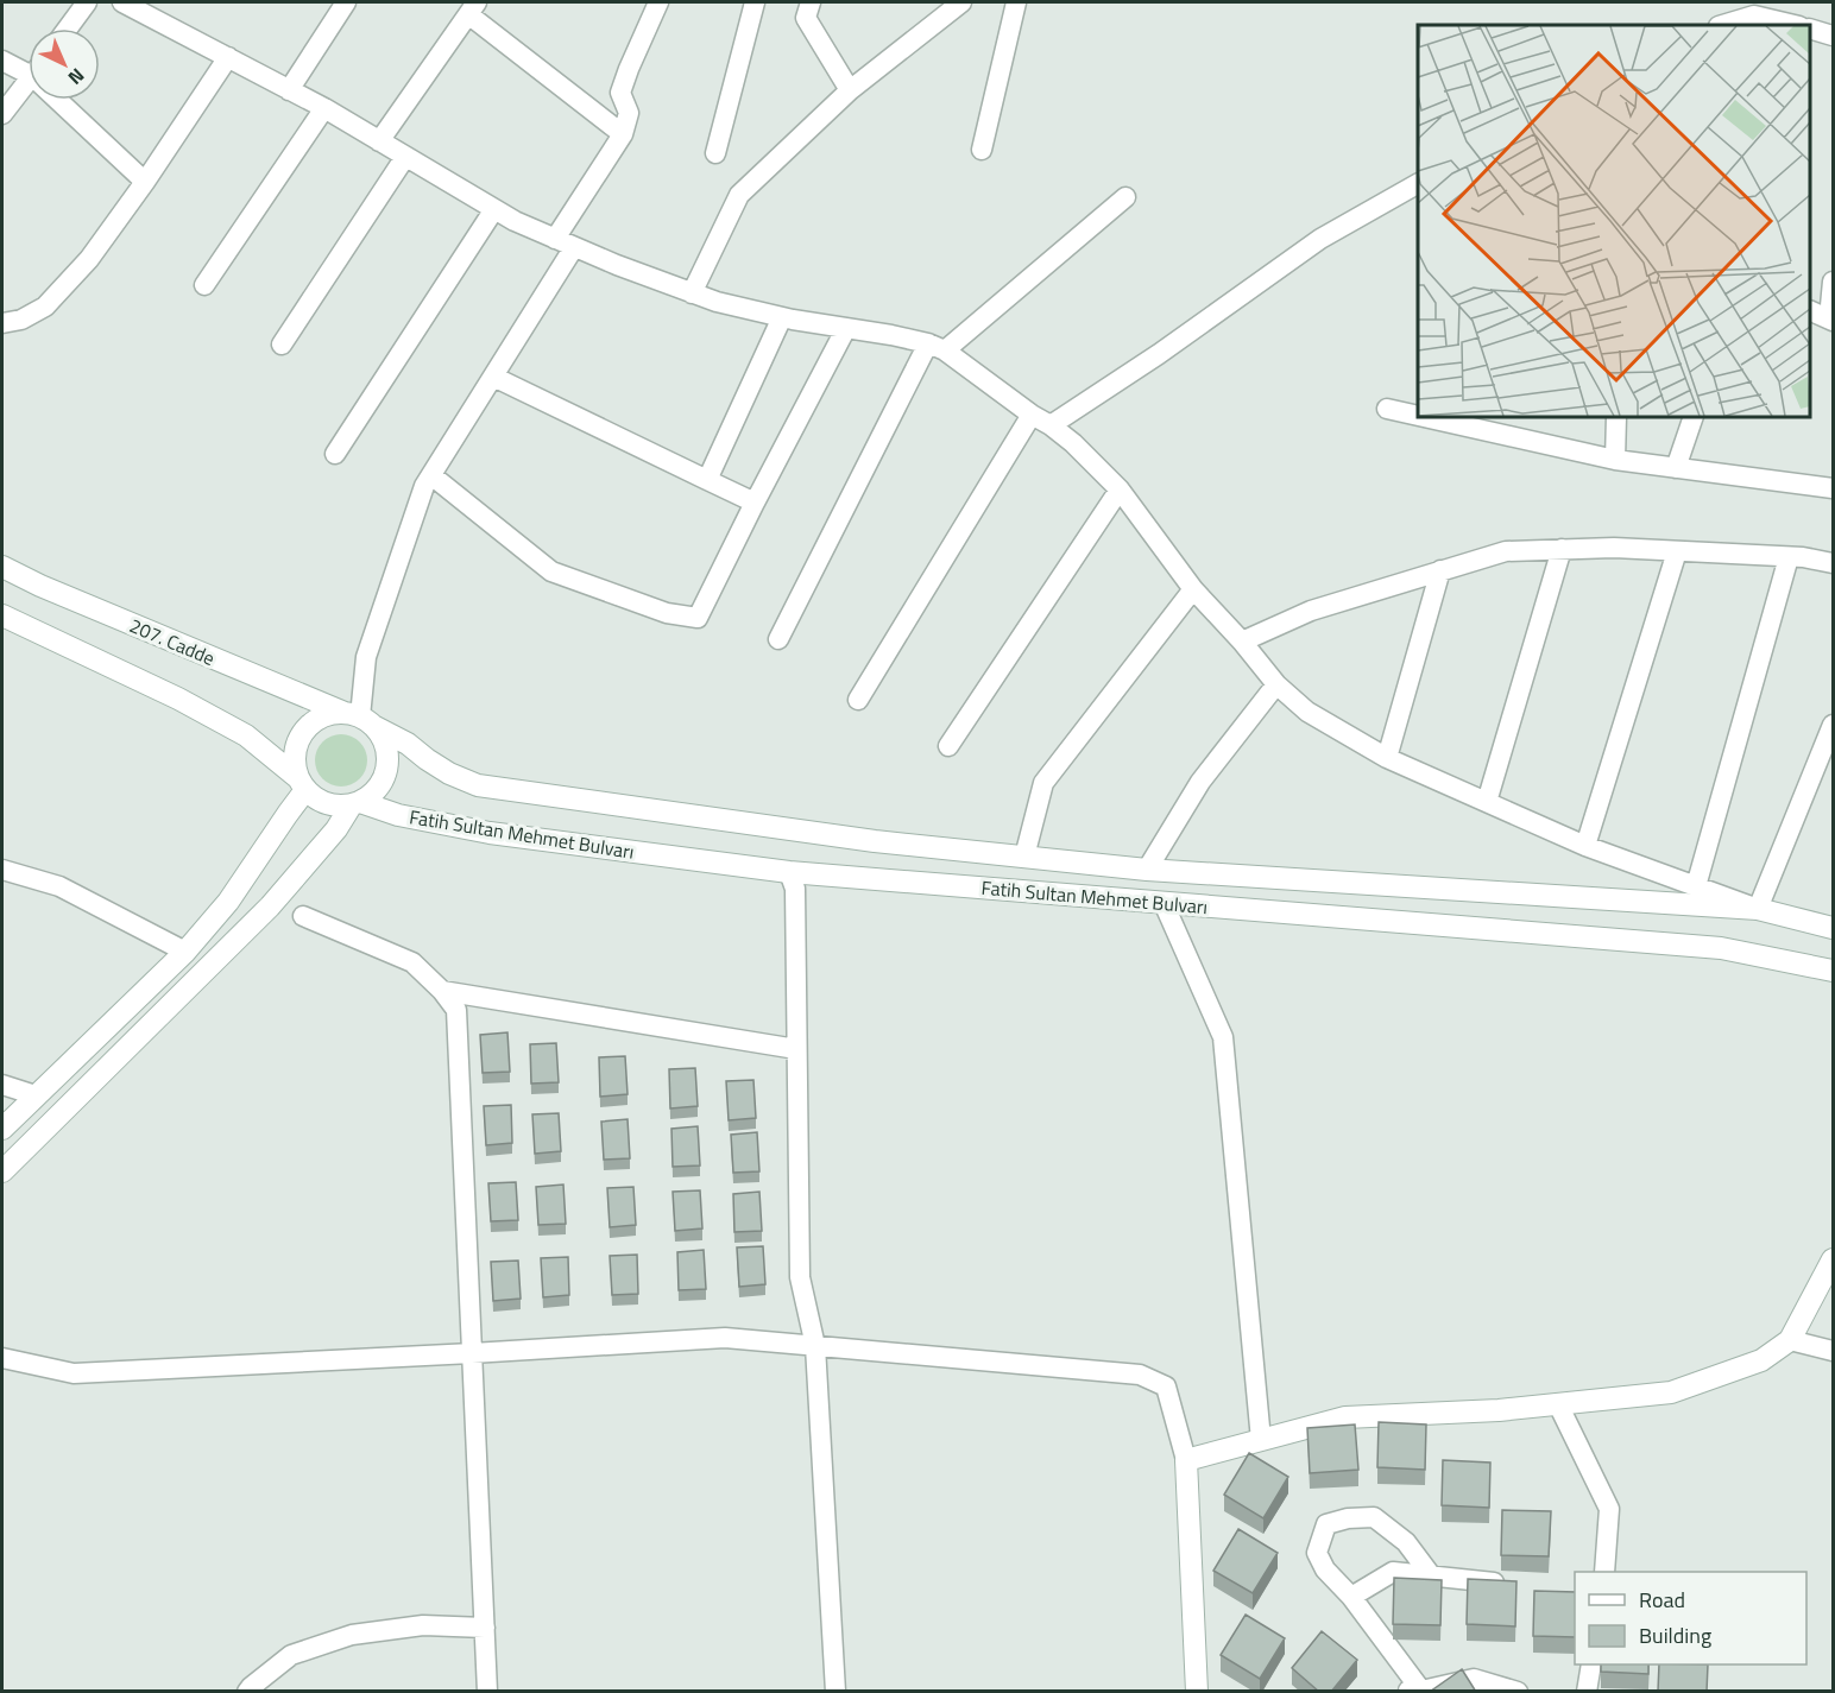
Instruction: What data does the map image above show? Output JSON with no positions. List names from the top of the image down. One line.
{"streets":{"main road":["207. Cadde","Fatih Sultan Mehmet Bulvarı"]},"crossings":[["207. Cadde","Fatih Sultan Mehmet Bulvarı"]],"legend":["Road","Building"],"north":"bottom right"}
